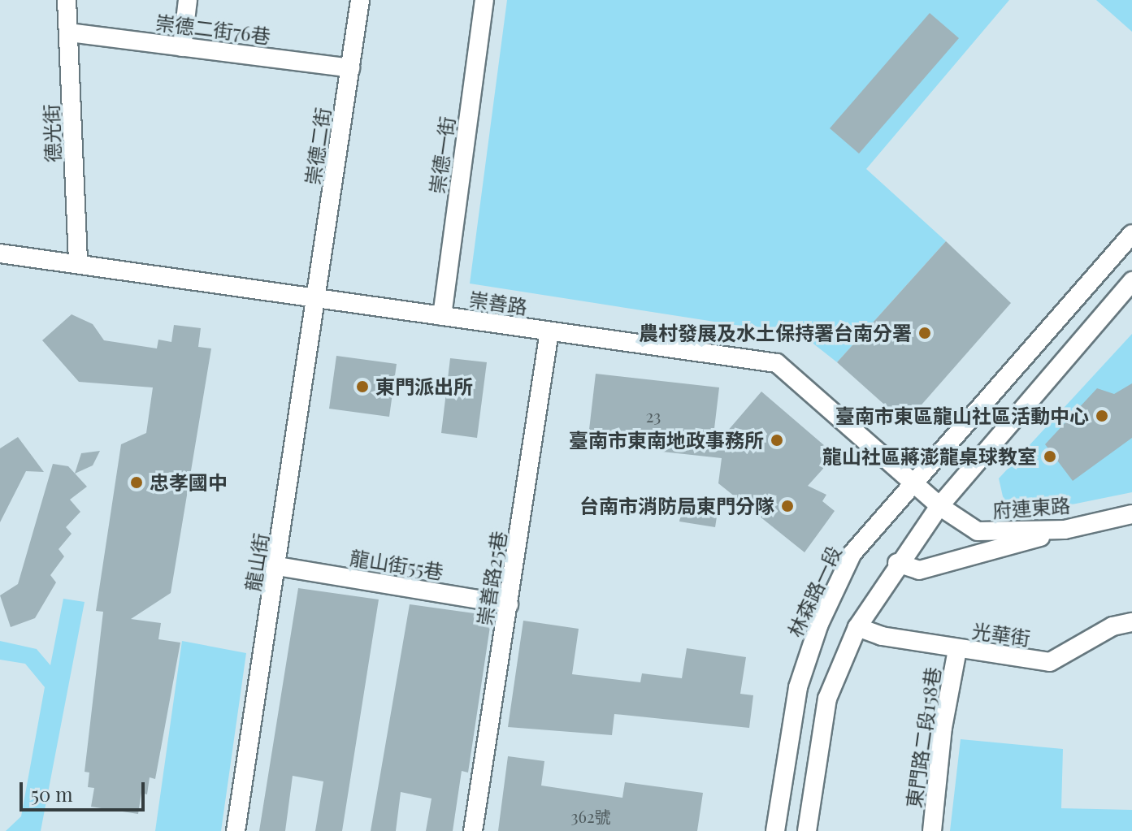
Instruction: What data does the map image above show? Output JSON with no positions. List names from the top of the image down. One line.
{"streets":{"street":["崇德二街76巷","德光街","崇德二街","崇德一街","崇善路","府連東路","龍山街","龍山街55巷","崇善路25巷","林森路一段","光華街","東門路二段158巷"]},"crossings":[["崇德二街76巷","德光街"],["崇德二街76巷","崇德二街"],["德光街","崇善路"],["崇德二街","崇善路"],["崇德二街","龍山街"],["崇德一街","崇善路"],["崇善路","府連東路"],["崇善路","龍山街"],["崇善路","崇善路25巷"],["崇善路","林森路一段"],["龍山街","龍山街55巷"],["龍山街55巷","崇善路25巷"],["光華街","東門路二段158巷"]],"places":["農村發展及水土保持署台南分署","東門派出所","臺南市東區龍山社區活動中心","臺南市東南地政事務所","龍山社區蔣澎龍桌球教室","忠孝國中","台南市消防局東門分隊"],"house_numbers":["23","362號"],"scale_bar":"50 m"}
